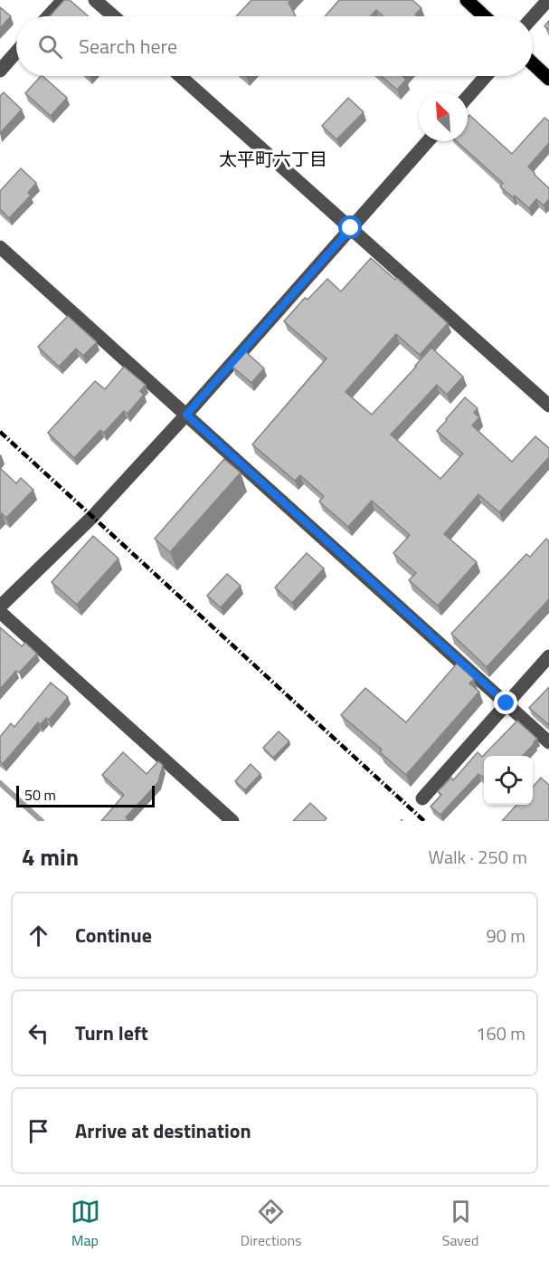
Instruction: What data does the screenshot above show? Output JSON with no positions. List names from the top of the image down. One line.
{"districts":["太平町六丁目"],"scale_bar":"50 m","north":"top left","page":{"search":"Search here","scale":"50 m","heading":["4 min","Walk · 250 m"],"list":[["Continue","90 m"],["Turn left","160 m"],"Arrive at destination"],"nav":["Map","Directions","Saved"]}}
